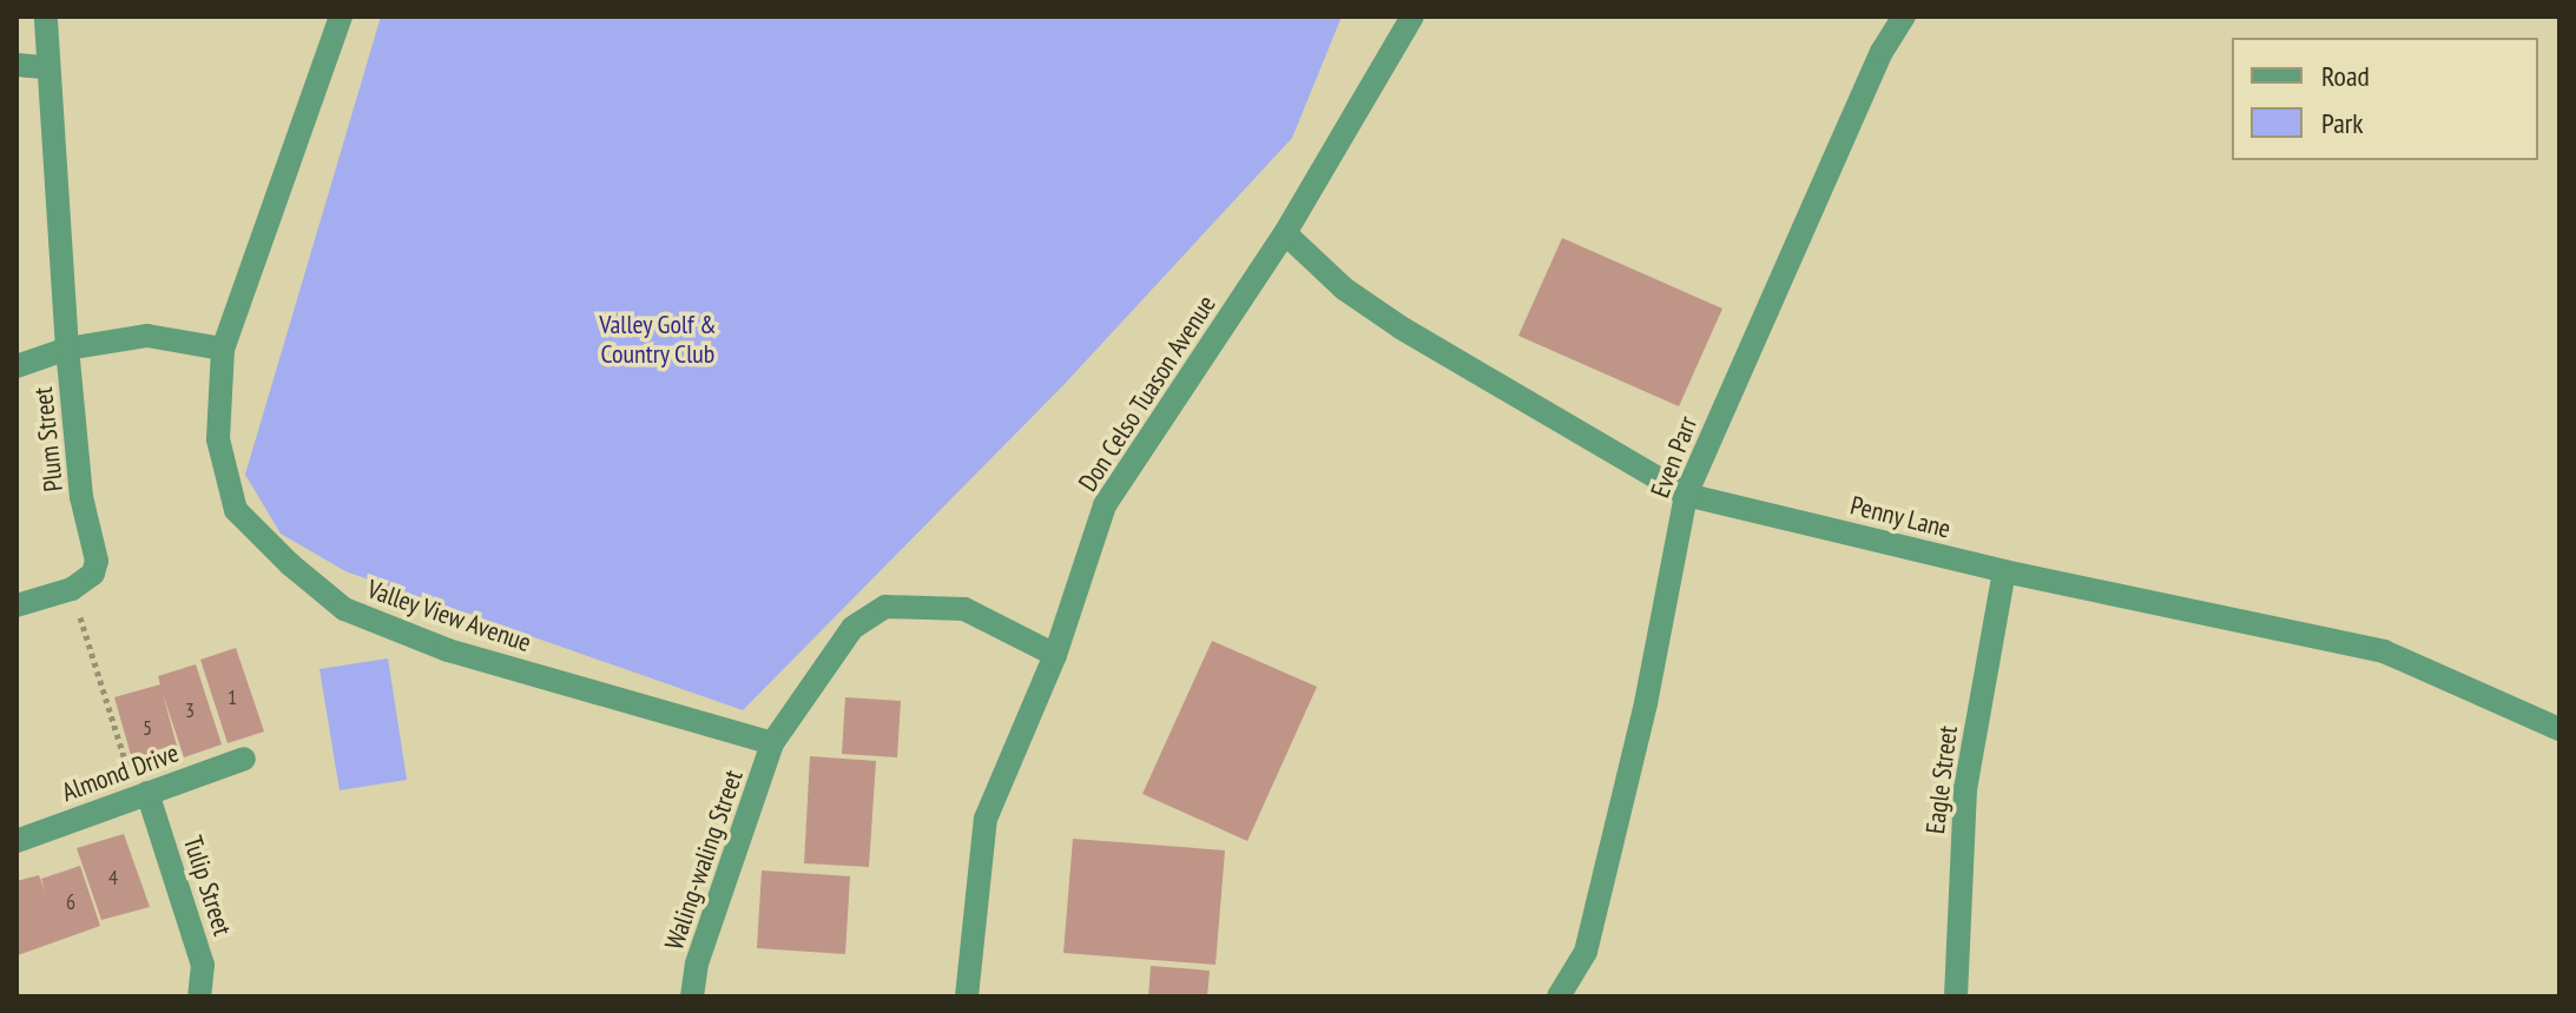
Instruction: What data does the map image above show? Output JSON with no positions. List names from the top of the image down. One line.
{"streets":{"street":["Don Celso Tuason Avenue","Plum Street","Even Parr","Penny Lane","Valley View Avenue","Almond Drive","Eagle Street","Waling-waling Street","Tulip Street"]},"crossings":[["Don Celso Tuason Avenue","Penny Lane"],["Even Parr","Penny Lane"],["Penny Lane","Eagle Street"],["Valley View Avenue","Waling-waling Street"],["Almond Drive","Tulip Street"]],"parks":["Valley Golf & Country Club"],"house_numbers":["1","3","5","4","6"],"legend":["Road","Park"]}
